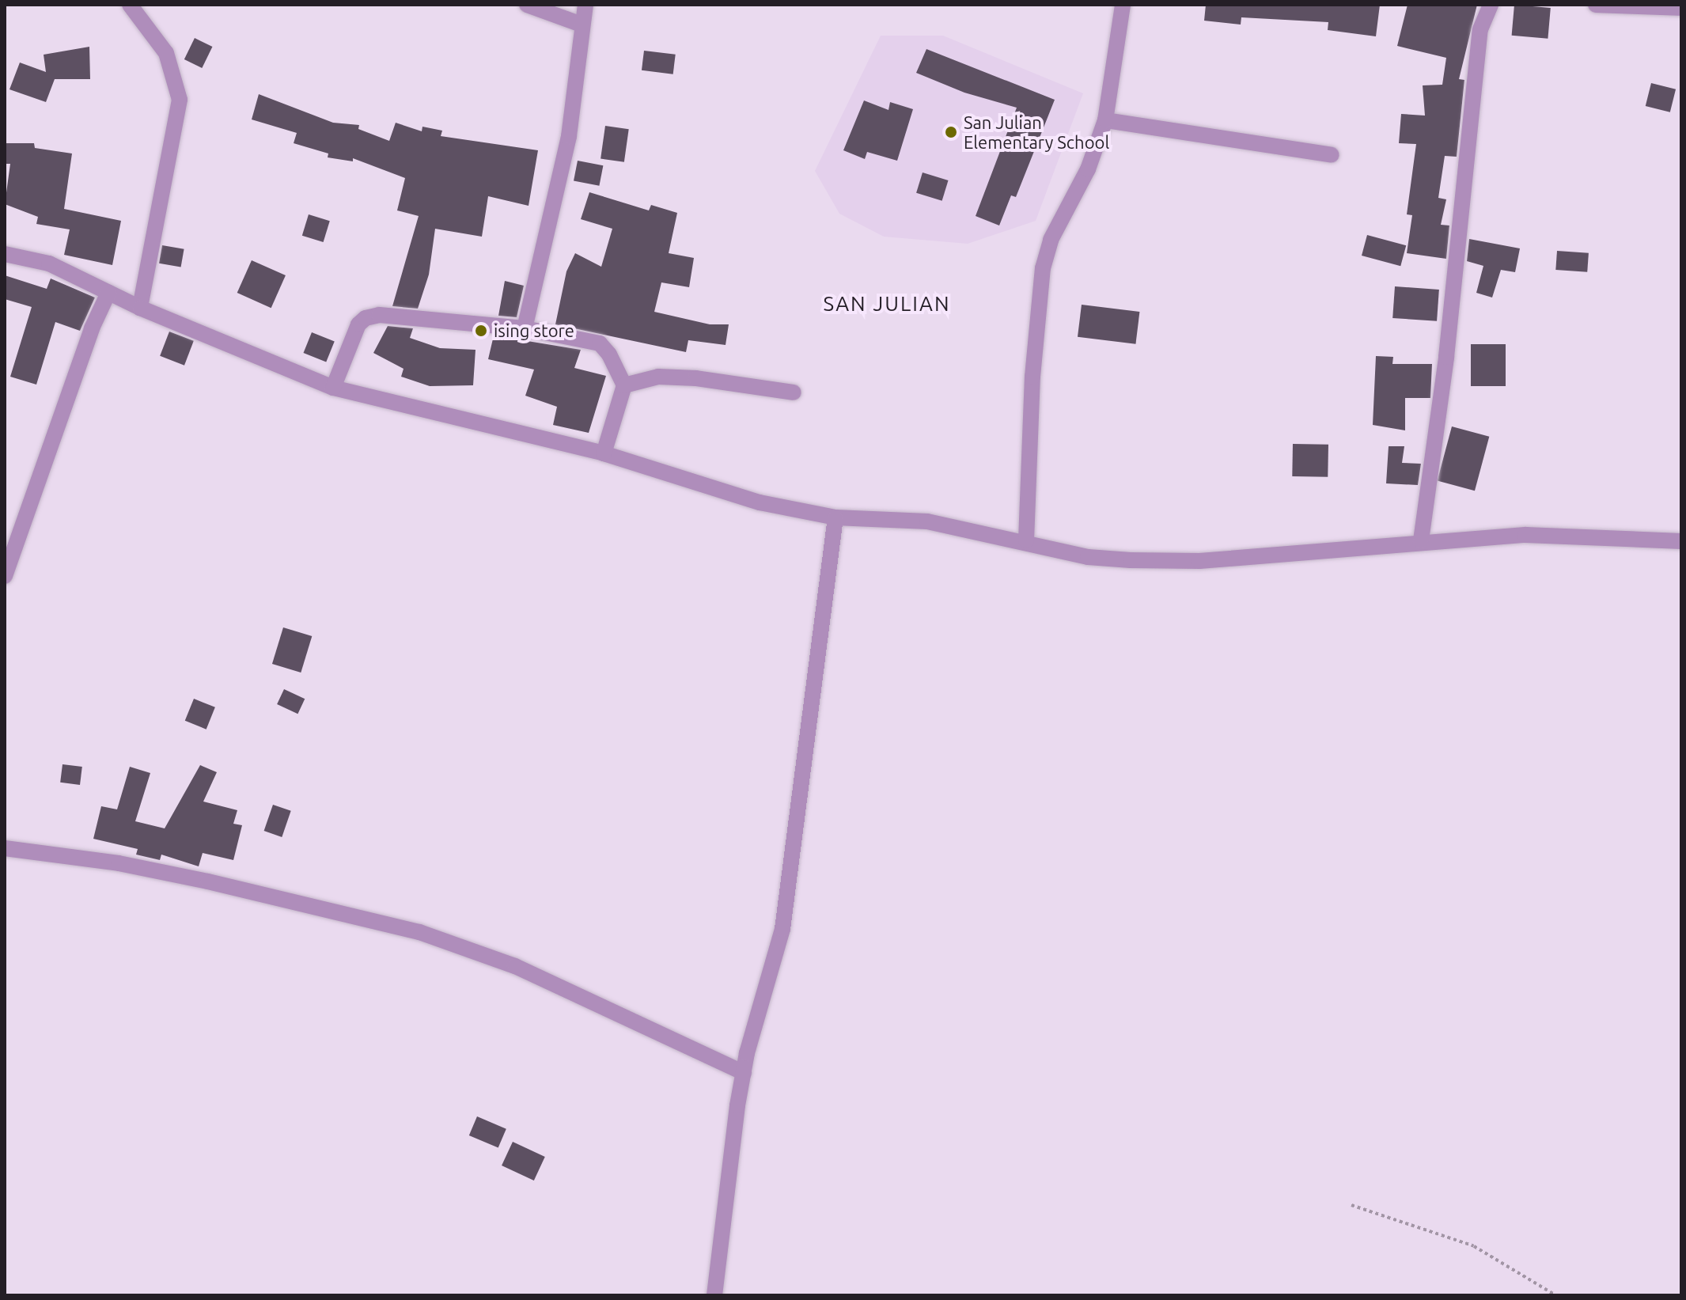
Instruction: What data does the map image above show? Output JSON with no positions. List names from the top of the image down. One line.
{"districts":["SAN JULIAN"],"places":["San Julian Elementary School","ising store"]}
